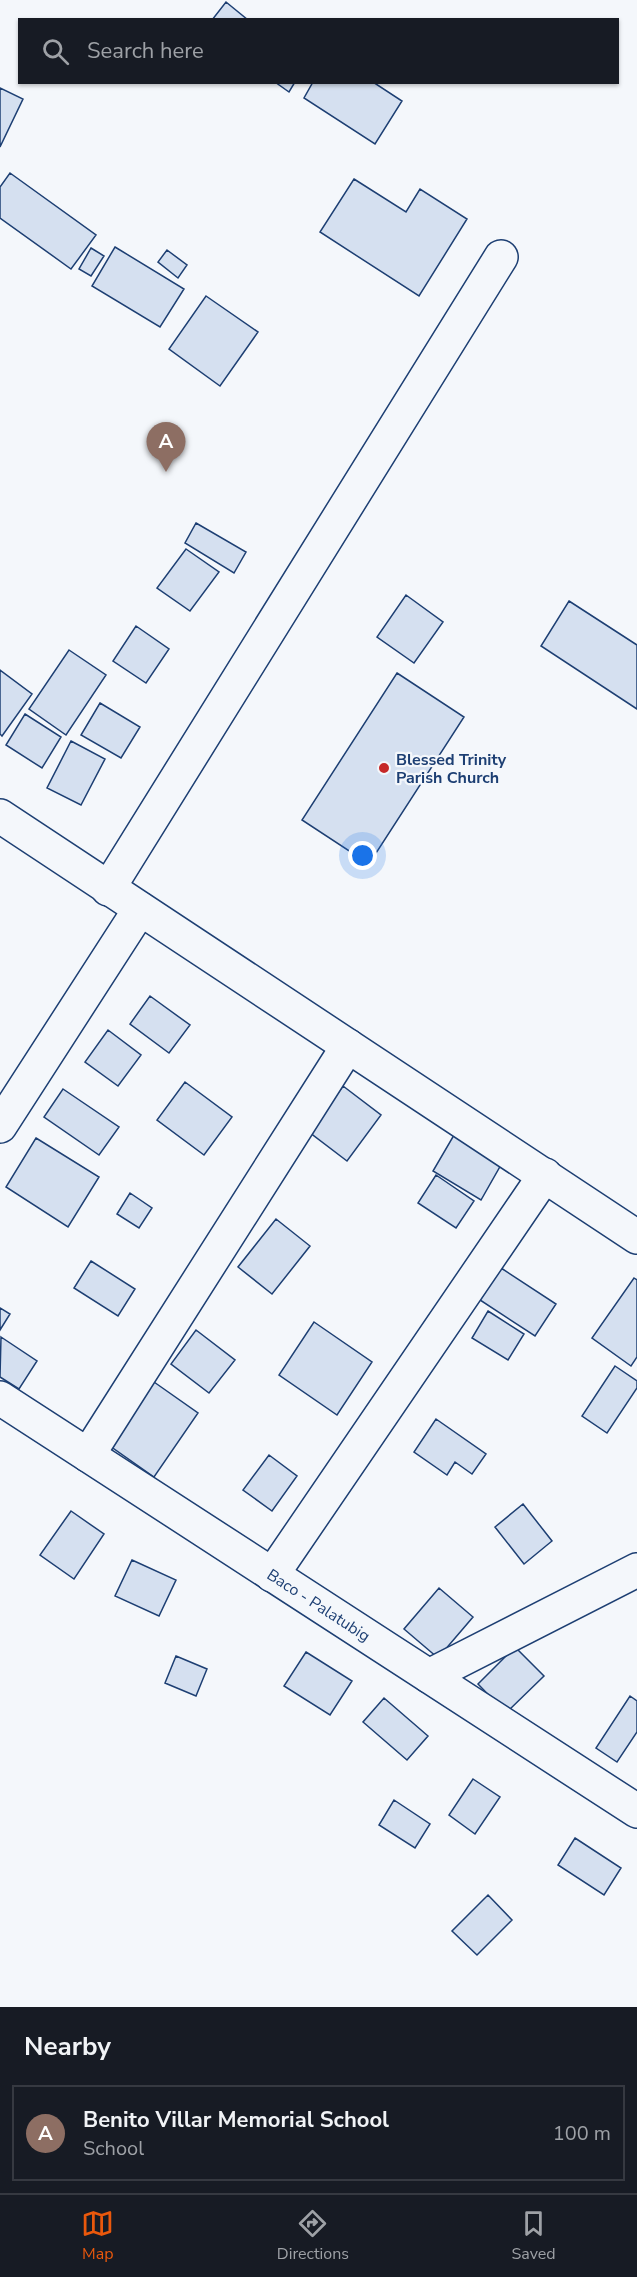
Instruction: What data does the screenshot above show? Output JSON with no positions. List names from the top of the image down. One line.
{"streets":{"street":["Baco - Palatubig"]},"places":["Blessed Trinity Parish Church"],"page":{"search":"Search here","pins":"A","heading":"Nearby","list":[{"mark":"A","name":"Benito Villar Memorial School","note":"School","value":"100 m"}],"nav":["Map","Directions","Saved"]}}
